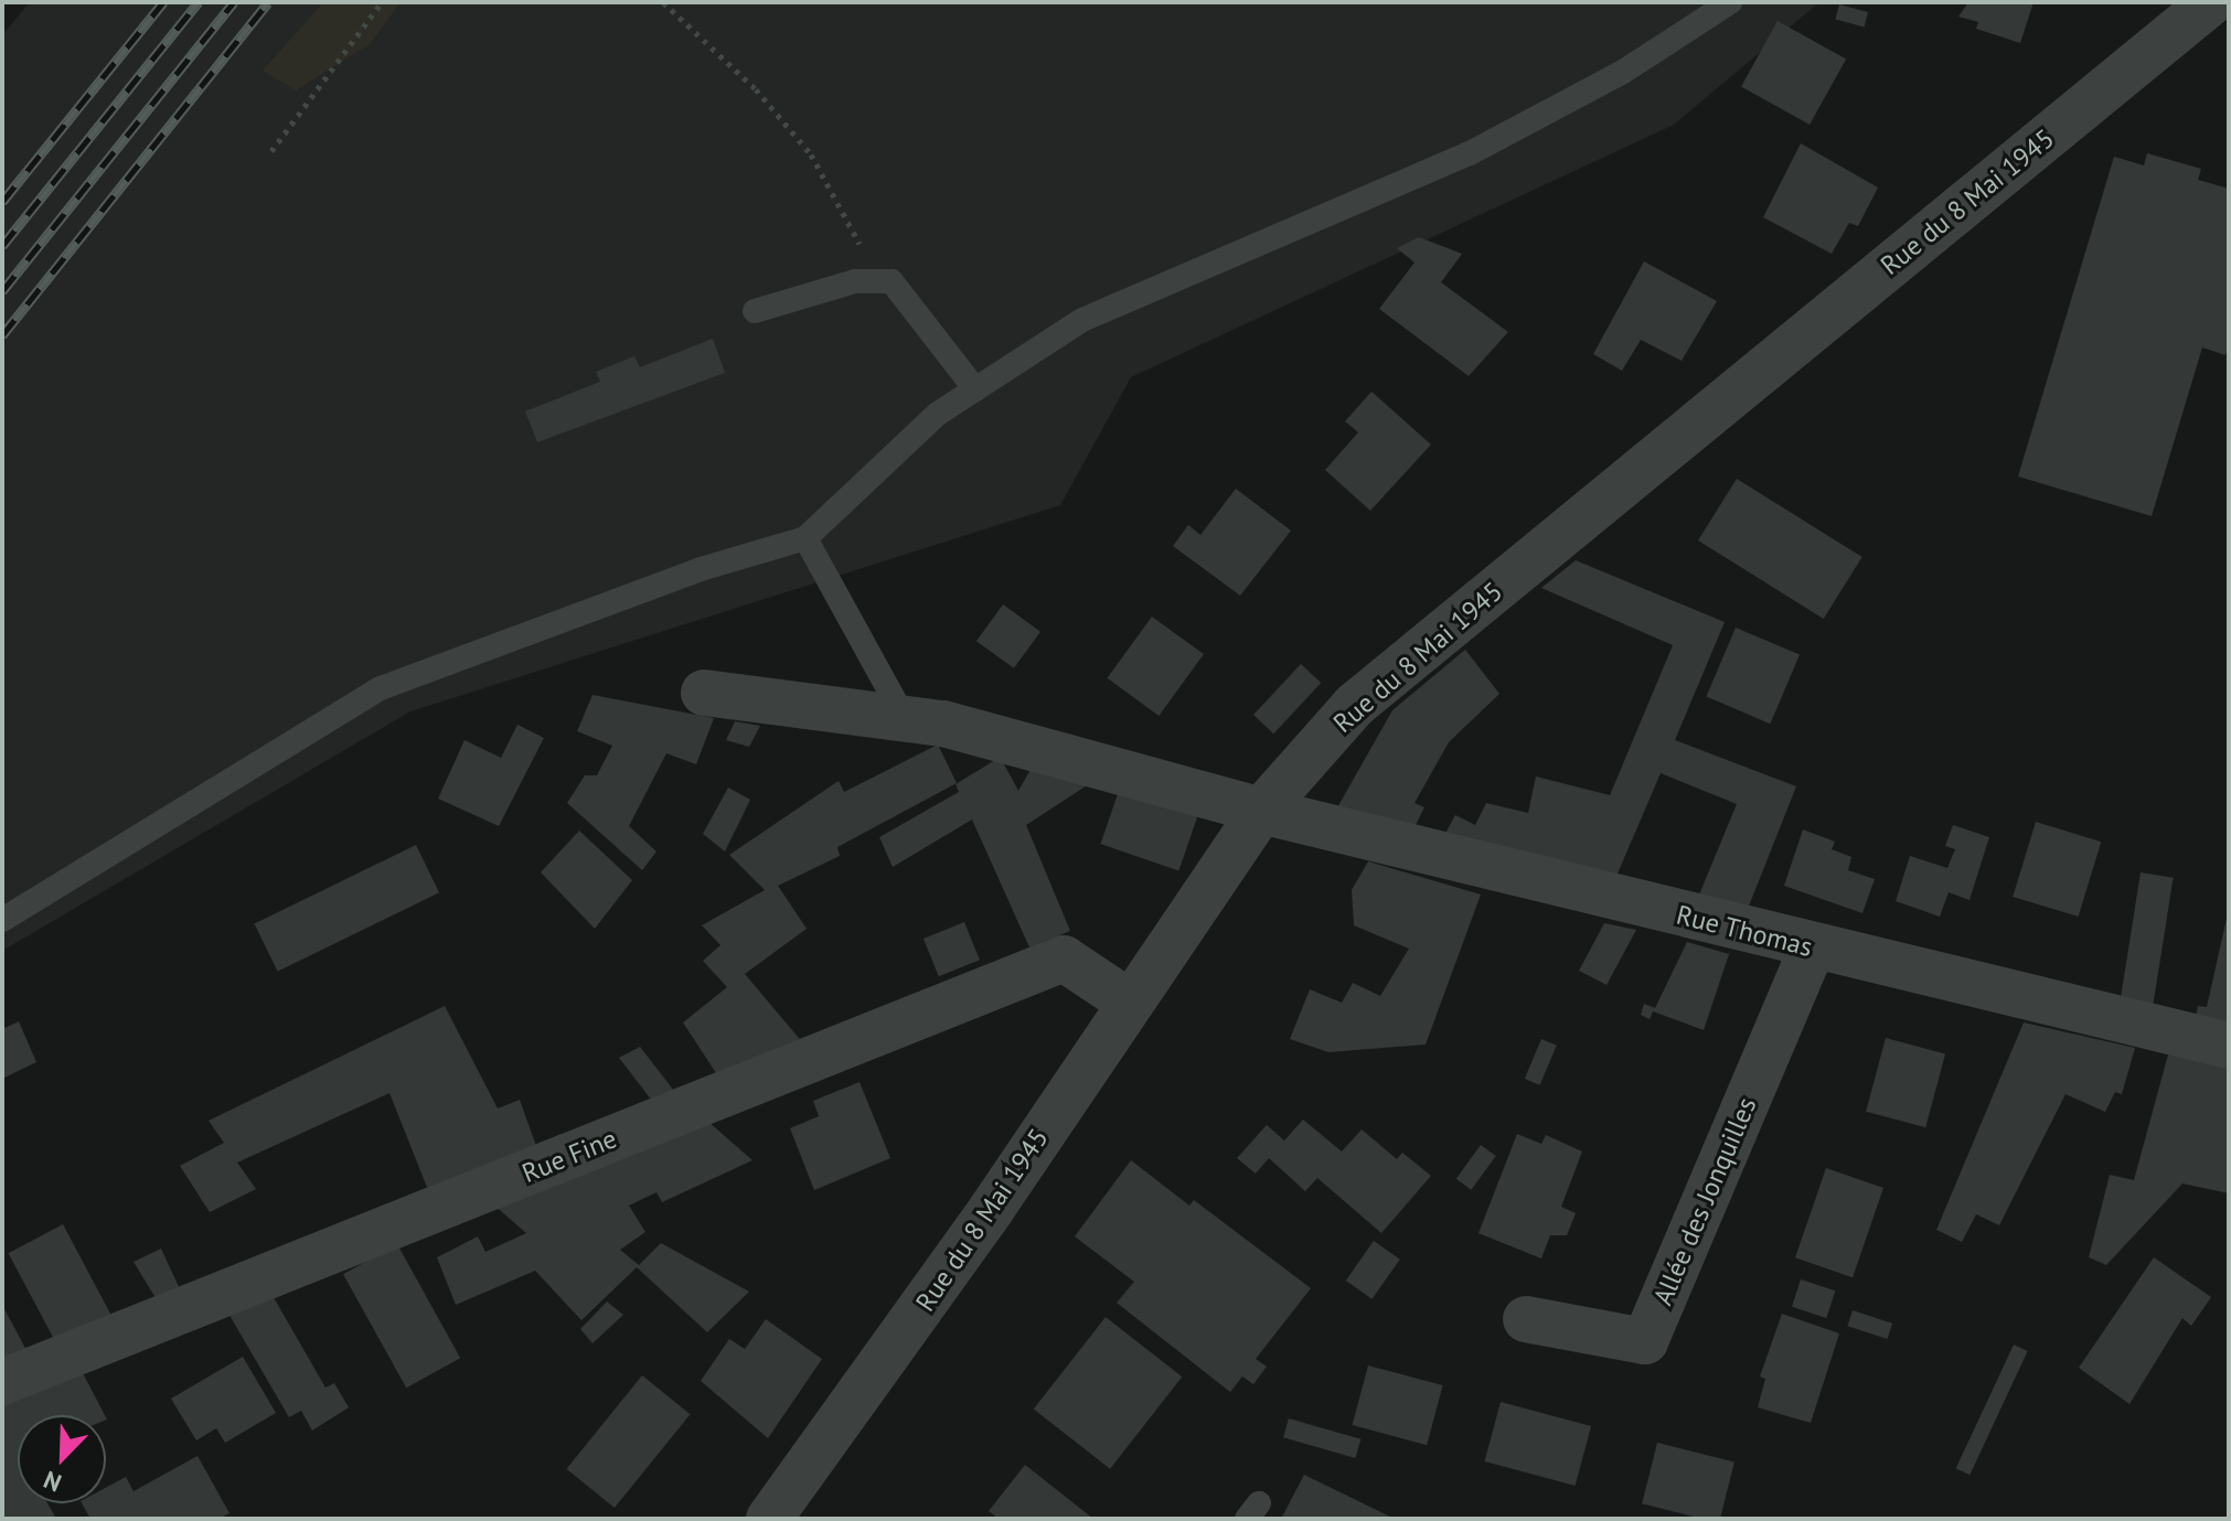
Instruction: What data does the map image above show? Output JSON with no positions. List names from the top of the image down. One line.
{"streets":{"street":["Rue du 8 Mai 1945","Rue Thomas","Rue Fine","Allée des Jonquilles"]},"crossings":[["Rue du 8 Mai 1945","Rue Thomas"],["Rue du 8 Mai 1945","Rue Fine"],["Rue Thomas","Allée des Jonquilles"]],"north":"bottom left"}
